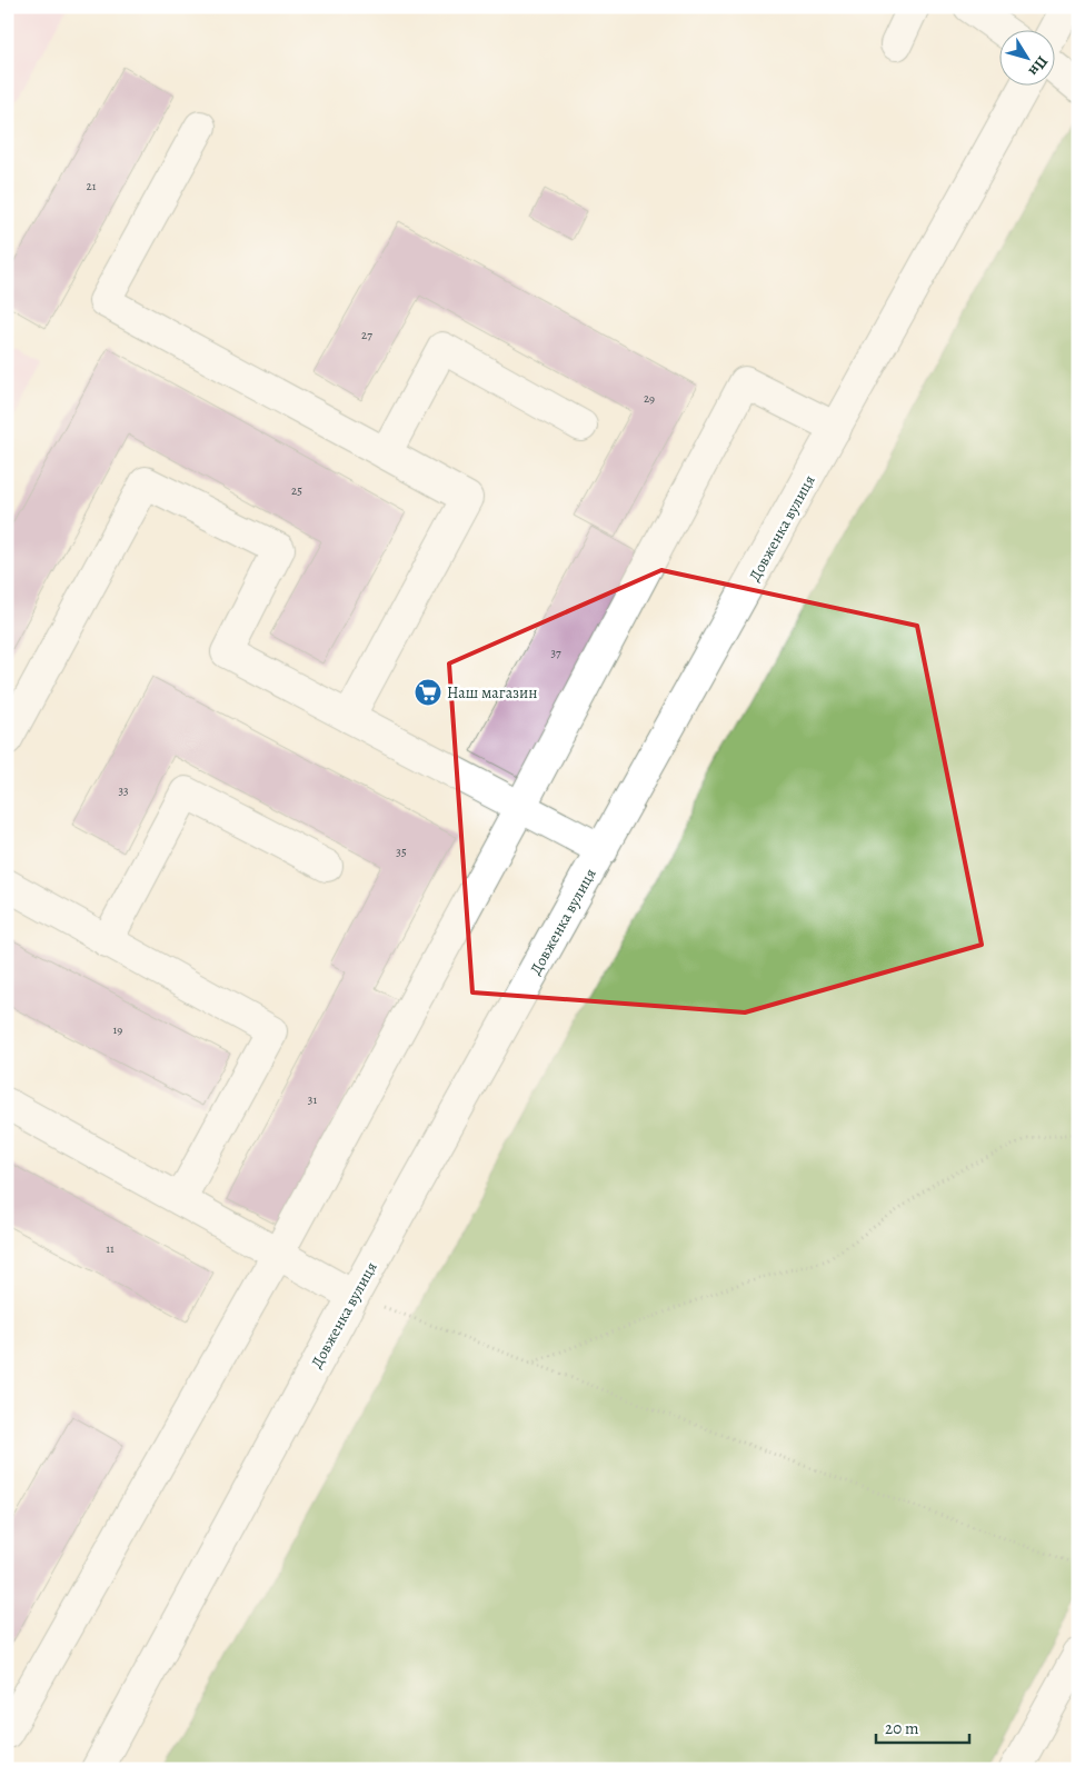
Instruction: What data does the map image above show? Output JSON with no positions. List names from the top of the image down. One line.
{"streets":{"street":["Довженка вулиця"]},"places":{"supermarket":["Наш магазин"]},"house_numbers":["21","27","29","25","37","33","35","19","31","11"],"scale_bar":"20 m","north":"bottom right"}
